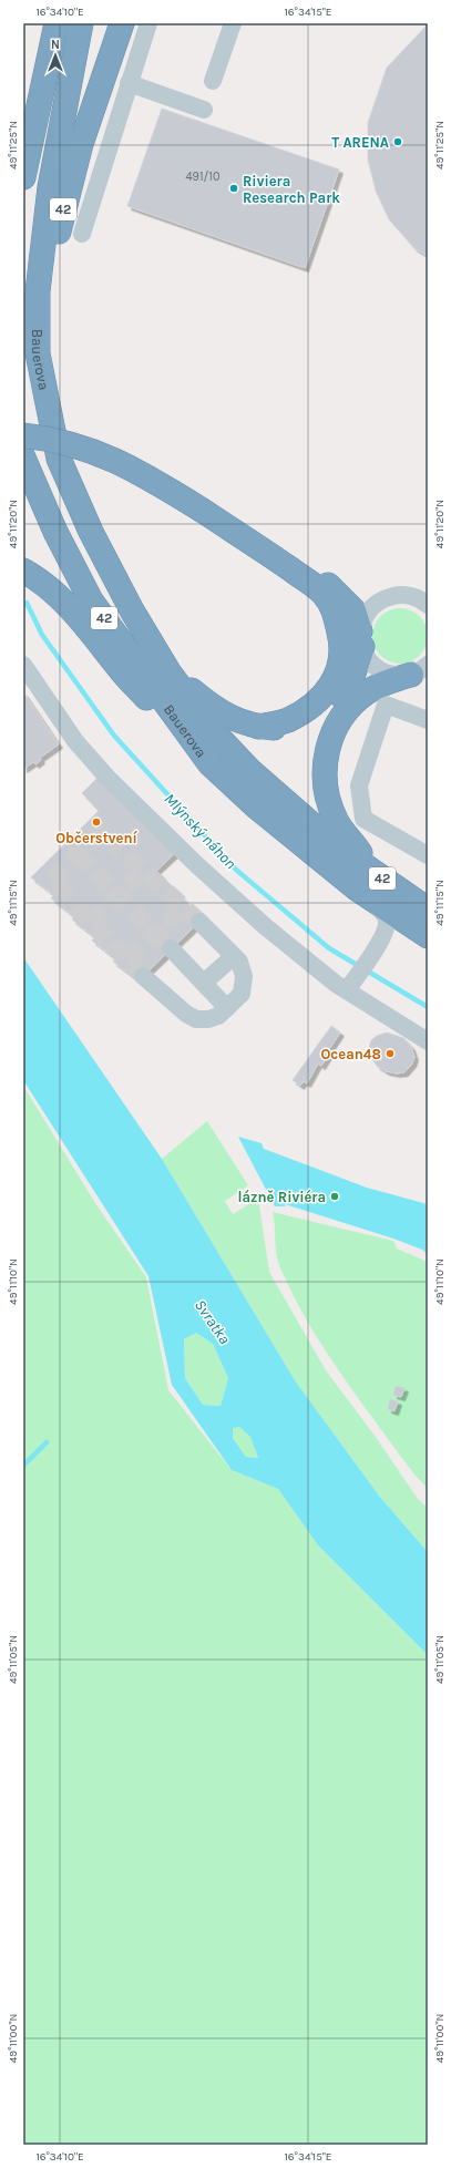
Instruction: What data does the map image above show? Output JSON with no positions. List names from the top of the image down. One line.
{"streets":{"highway":["42","Bauerova"]},"crossings":[["42","Bauerova"]],"water":["Mlýnský náhon","Svratka"],"places":["T ARENA","Riviera Research Park","Občerstvení","Ocean48","lázně Riviéra"],"house_numbers":["491/10"],"north":"top","coordinates":["16°34'10\"E","16°34'15\"E","49°11'25\"N","49°11'20\"N","49°11'15\"N","49°11'10\"N","49°11'05\"N","49°11'00\"N"]}
